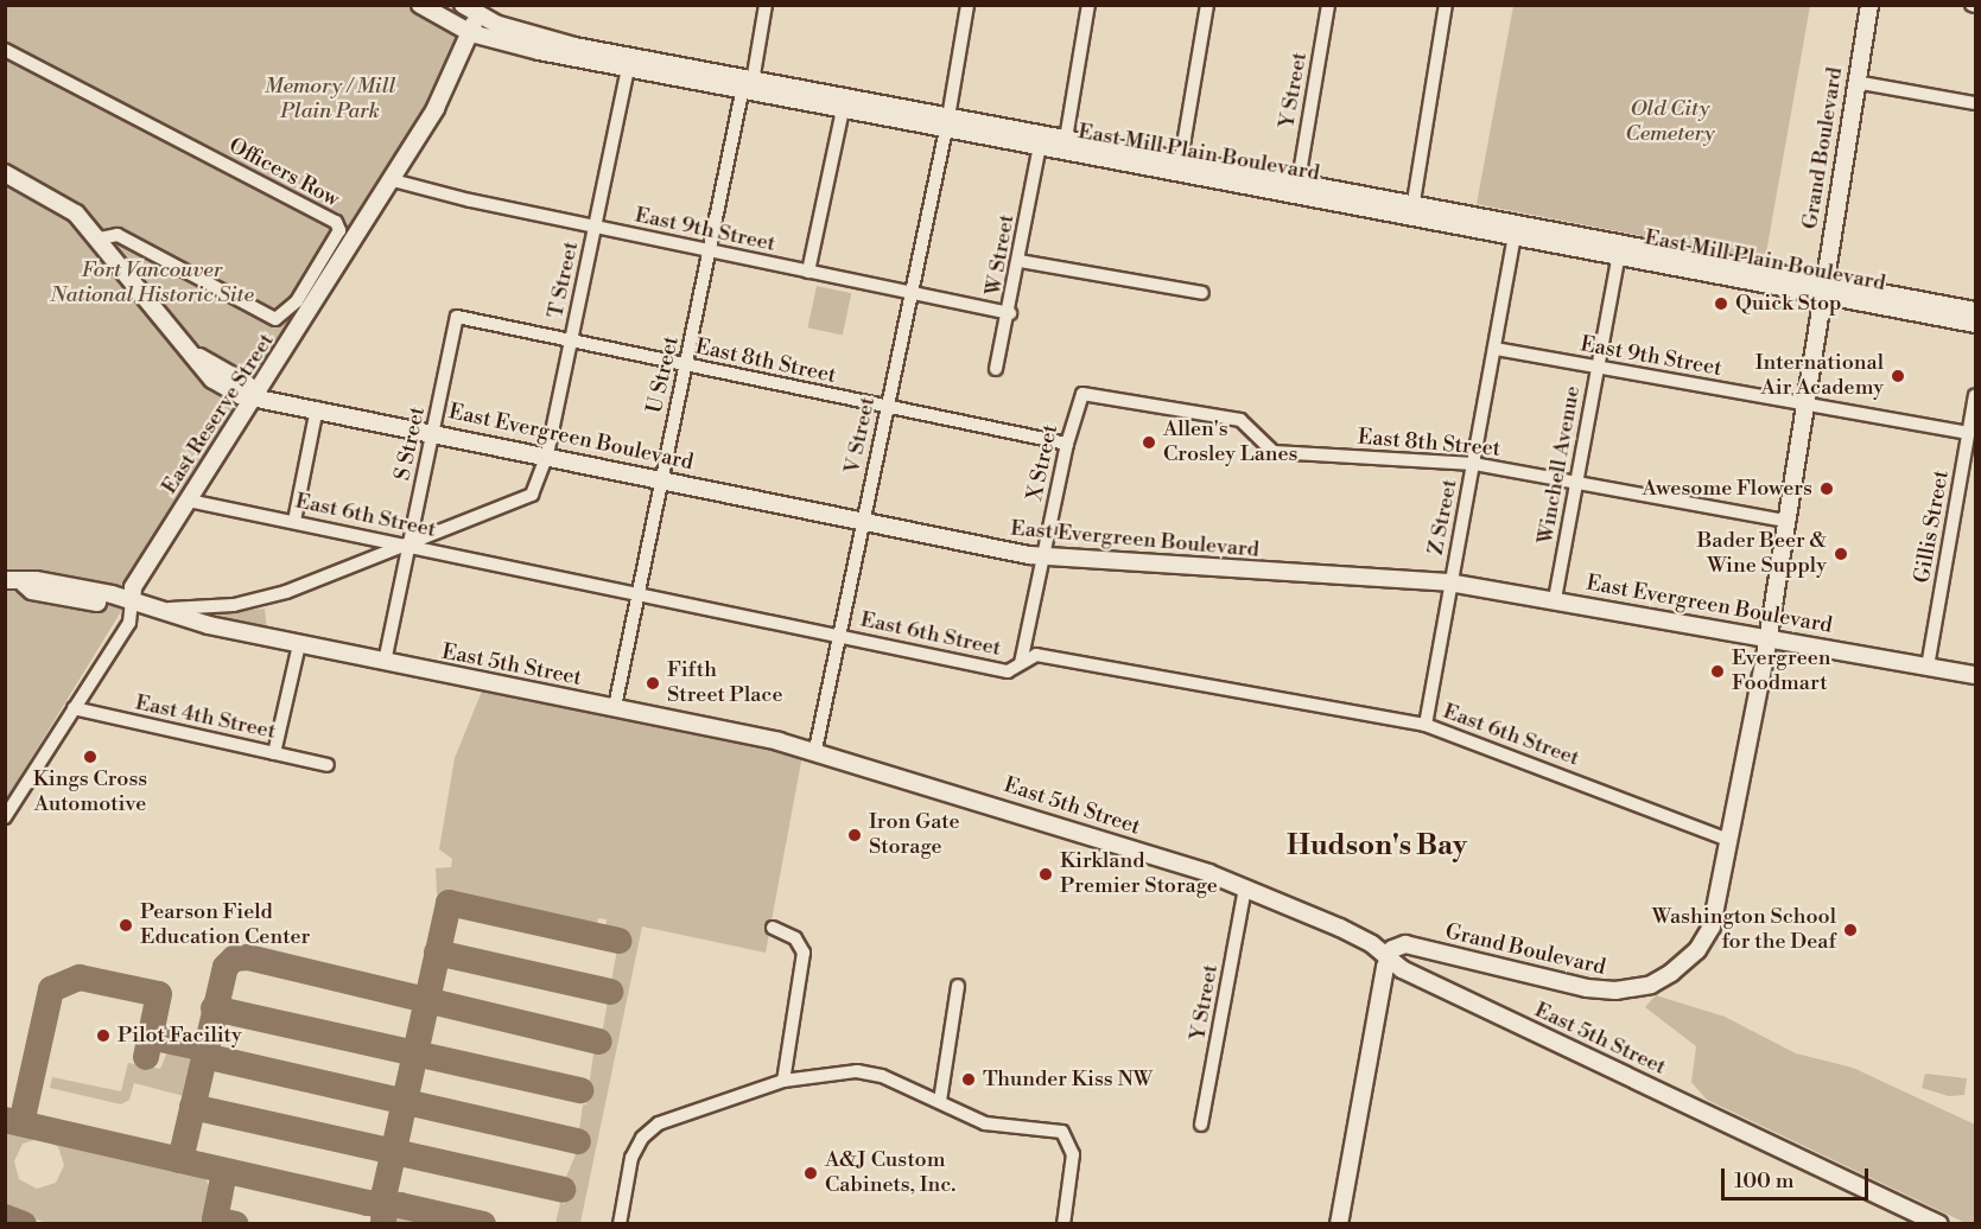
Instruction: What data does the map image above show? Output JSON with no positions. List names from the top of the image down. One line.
{"streets":{"street":["Y Street","Grand Boulevard","East Mill Plain Boulevard","Officers Row","East 9th Street","W Street","T Street","East 8th Street","U Street","East Reserve Street","V Street","East Evergreen Boulevard","S Street","X Street","Winchell Avenue","East 6th Street","Z Street","Gillis Street","East 5th Street","East 4th Street"]},"crossings":[["Y Street","East Mill Plain Boulevard"],["Y Street","East 5th Street"],["Grand Boulevard","East Mill Plain Boulevard"],["Grand Boulevard","East 9th Street"],["Grand Boulevard","East 8th Street"],["Grand Boulevard","East Evergreen Boulevard"],["Grand Boulevard","East 6th Street"],["Grand Boulevard","East 5th Street"],["East Mill Plain Boulevard","W Street"],["East Mill Plain Boulevard","T Street"],["East Mill Plain Boulevard","U Street"],["East Mill Plain Boulevard","East Reserve Street"],["East Mill Plain Boulevard","V Street"],["East Mill Plain Boulevard","Winchell Avenue"],["East Mill Plain Boulevard","Z Street"],["Officers Row","East Evergreen Boulevard"],["East 9th Street","W Street"],["East 9th Street","T Street"],["East 9th Street","U Street"],["East 9th Street","East Reserve Street"],["East 9th Street","V Street"],["East 9th Street","Winchell Avenue"],["East 9th Street","Z Street"],["East 9th Street","Gillis Street"],["T Street","East 8th Street"],["T Street","East Evergreen Boulevard"],["T Street","S Street"],["T Street","East 6th Street"],["East 8th Street","U Street"],["East 8th Street","V Street"],["East 8th Street","S Street"],["East 8th Street","X Street"],["East 8th Street","Winchell Avenue"],["East 8th Street","Z Street"],["U Street","East Evergreen Boulevard"],["U Street","East 6th Street"],["U Street","East 5th Street"],["East Reserve Street","East Evergreen Boulevard"],["East Reserve Street","East 6th Street"],["East Reserve Street","East 5th Street"],["East Reserve Street","East 4th Street"],["V Street","East Evergreen Boulevard"],["V Street","East 6th Street"],["V Street","East 5th Street"],["East Evergreen Boulevard","S Street"],["East Evergreen Boulevard","X Street"],["East Evergreen Boulevard","Winchell Avenue"],["East Evergreen Boulevard","Z Street"],["East Evergreen Boulevard","Gillis Street"],["S Street","East 6th Street"],["S Street","East 5th Street"],["X Street","East 6th Street"],["East 6th Street","Z Street"]],"districts":["Hudson's Bay"],"parks":["Memory / Mill Plain Park","Old City Cemetery","Fort Vancouver National Historic Site"],"places":["Quick Stop","International Air Academy","Allen's Crosley Lanes","Awesome Flowers","Bader Beer & Wine Supply","Evergreen Foodmart","Fifth Street Place","Kings Cross Automotive","Iron Gate Storage","Kirkland Premier Storage","Pearson Field Education Center","Washington School for the Deaf","Pilot Facility","Thunder Kiss NW","A&J Custom Cabinets, Inc."],"scale_bar":"100 m"}
